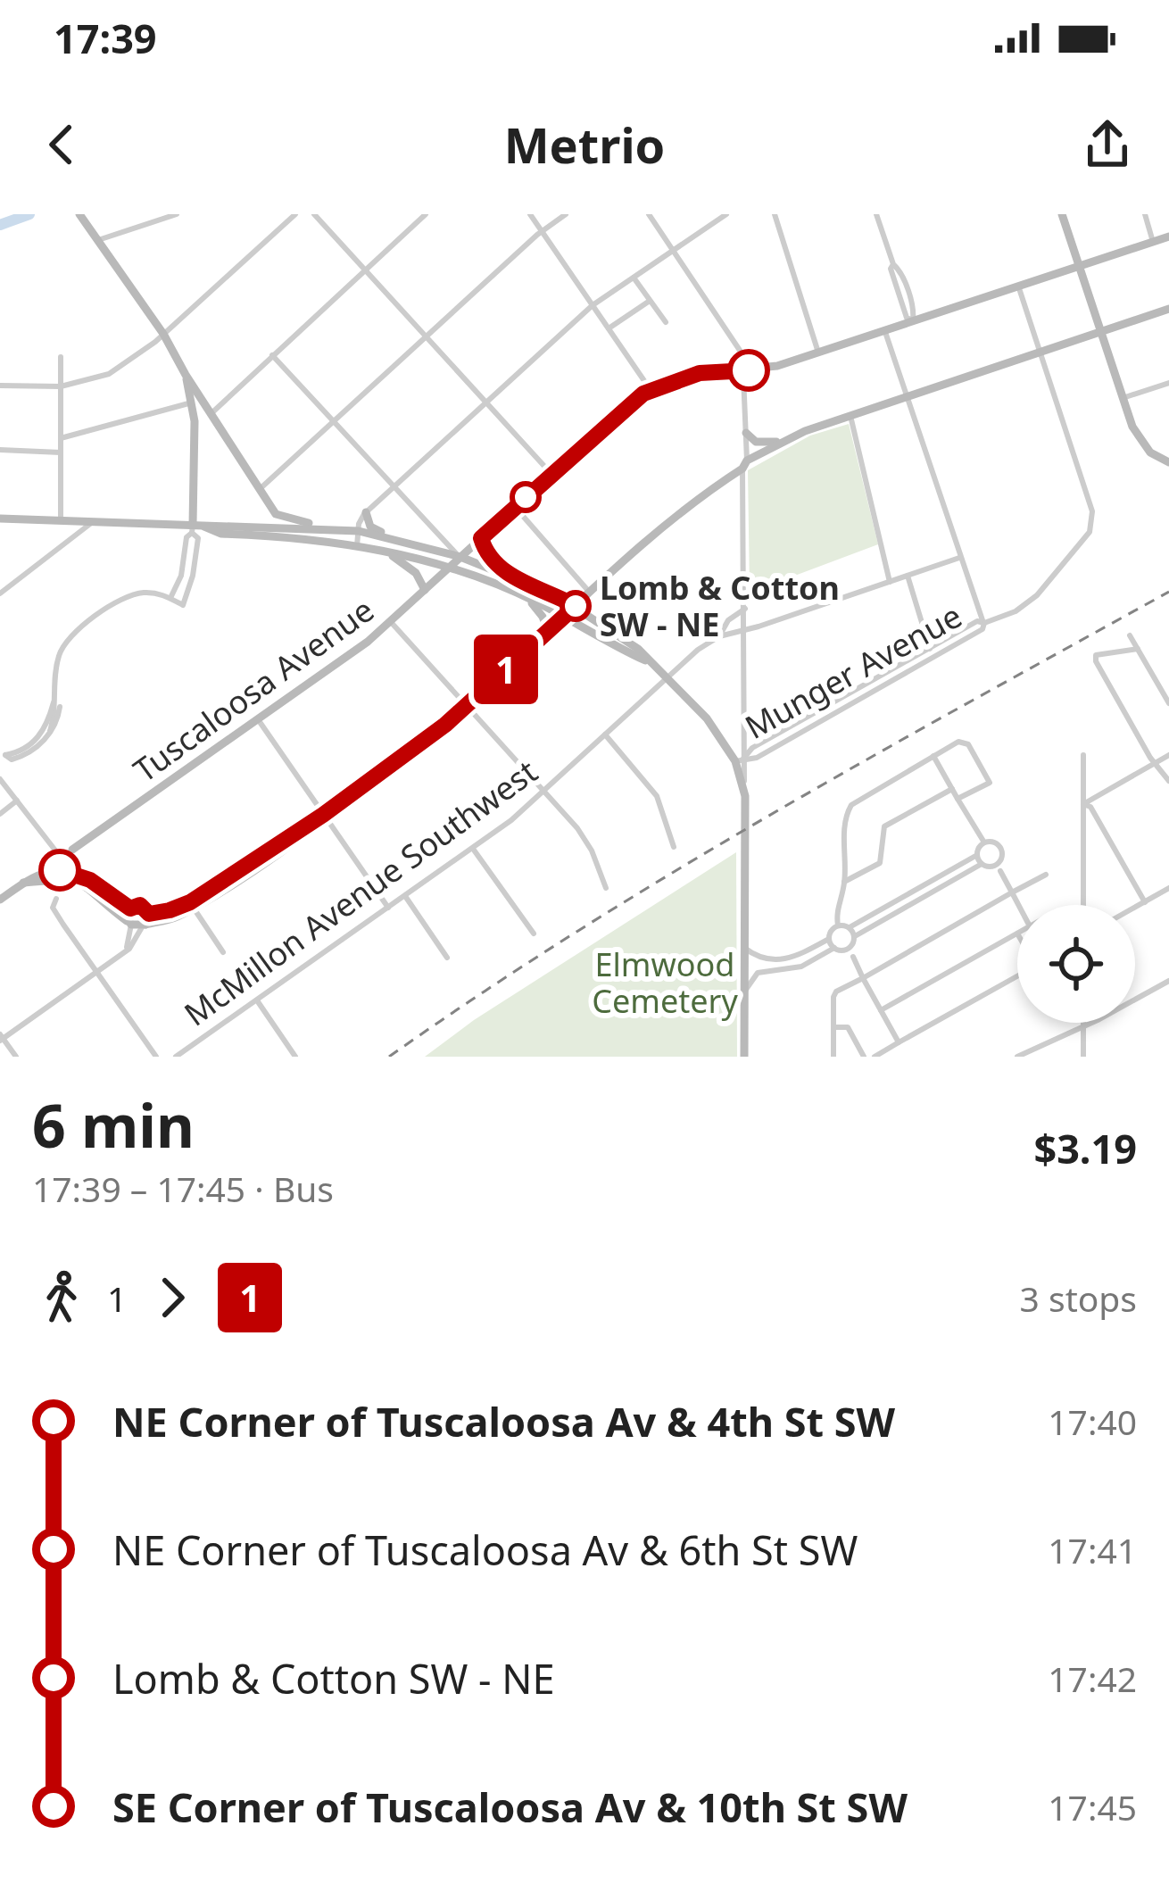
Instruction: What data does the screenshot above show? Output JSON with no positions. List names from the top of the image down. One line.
{"streets":{"street":["Munger Avenue","Tuscaloosa Avenue","McMillon Avenue Southwest"]},"parks":["Elmwood Cemetery"],"places":["Lomb & Cotton SW - NE"],"lines":["bus line 1"],"page":{"status":"17:39","header":"Metrio","on_map":"1","heading":["6 min","17:39 – 17:45 · Bus","$3.19"],"legs":["1","1","3 stops"],"list":[{"name":"NE Corner of Tuscaloosa Av & 4th St SW","value":"17:40"},{"name":"NE Corner of Tuscaloosa Av & 6th St SW","value":"17:41"},{"name":"Lomb & Cotton SW - NE","value":"17:42"},{"name":"SE Corner of Tuscaloosa Av & 10th St SW","value":"17:45"}]}}
